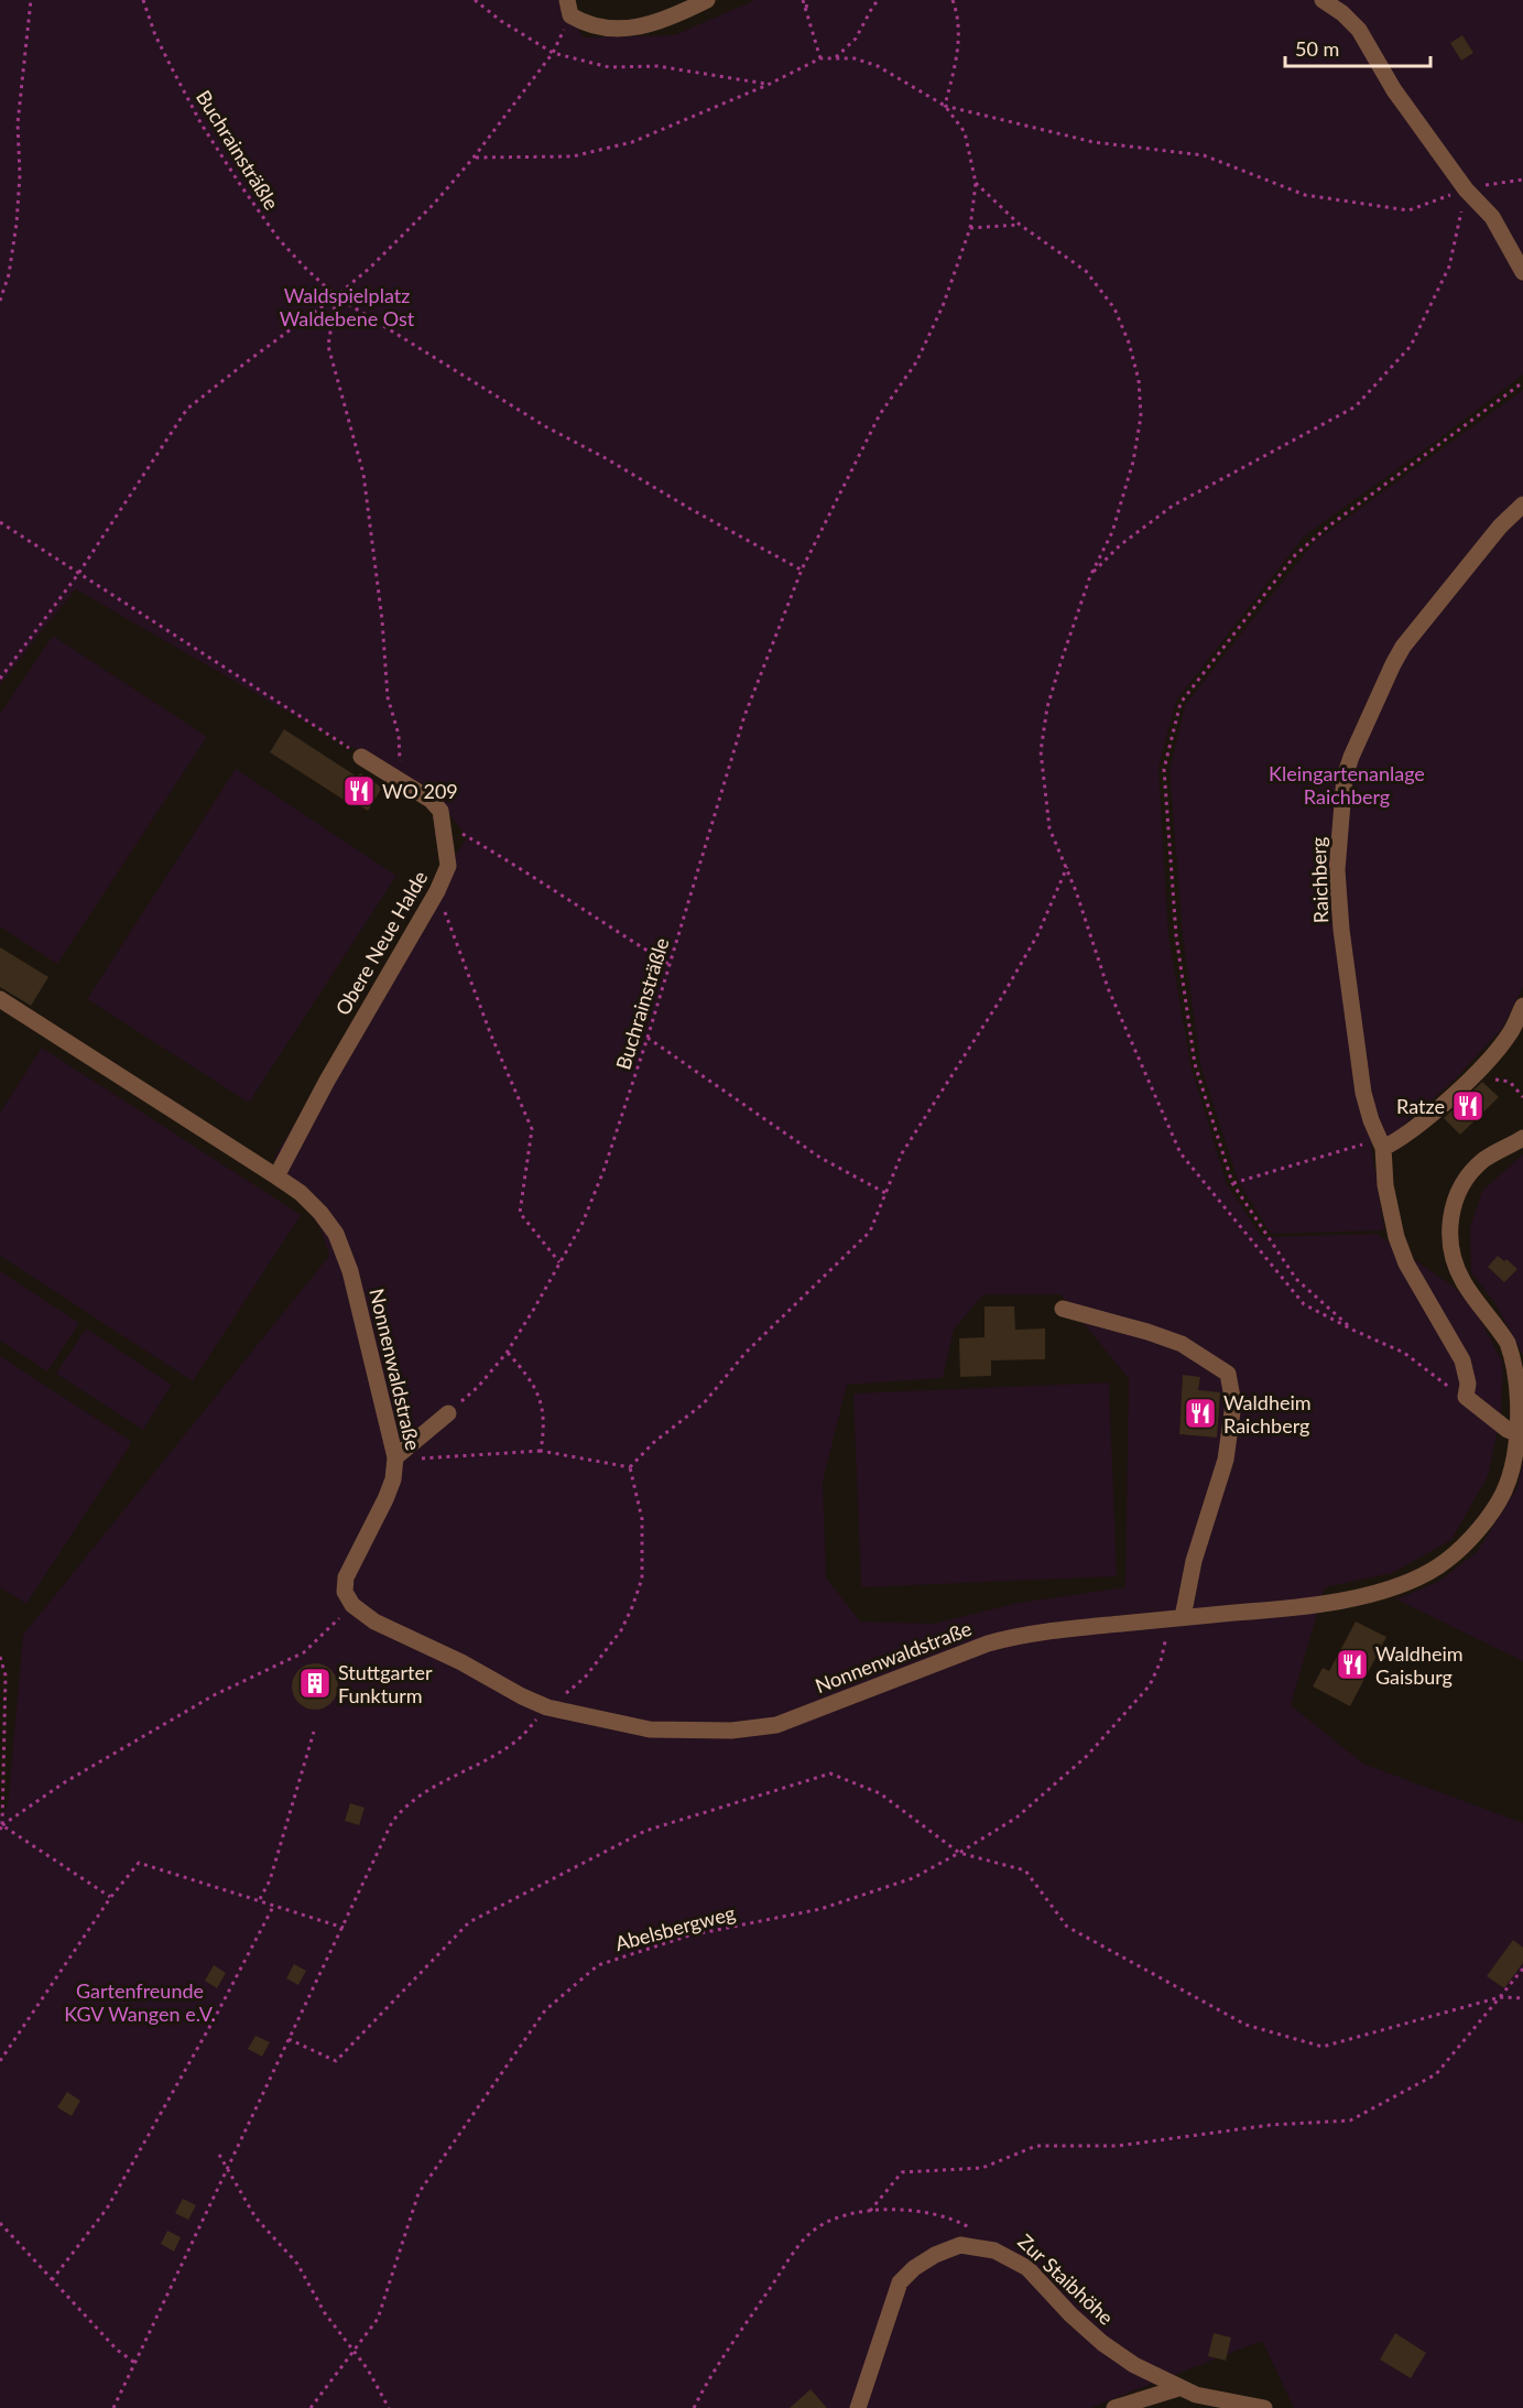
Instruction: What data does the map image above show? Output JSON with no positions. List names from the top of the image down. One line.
{"streets":{"street":["Raichberg","Obere Neue Halde","Nonnenwaldstraße","Zur Staibhöhe"],"path":["Buchrainsträßle","Abelsbergweg"]},"crossings":[["Obere Neue Halde","Nonnenwaldstraße"],["Nonnenwaldstraße","Abelsbergweg"]],"parks":["Waldspielplatz Waldebene Ost","Kleingartenanlage Raichberg","Gartenfreunde KGV Wangen e.V."],"places":{"restaurant":["WO 209","Ratze","Waldheim Raichberg","Waldheim Gaisburg"],"building":["Stuttgarter Funkturm"]},"scale_bar":"50 m"}
